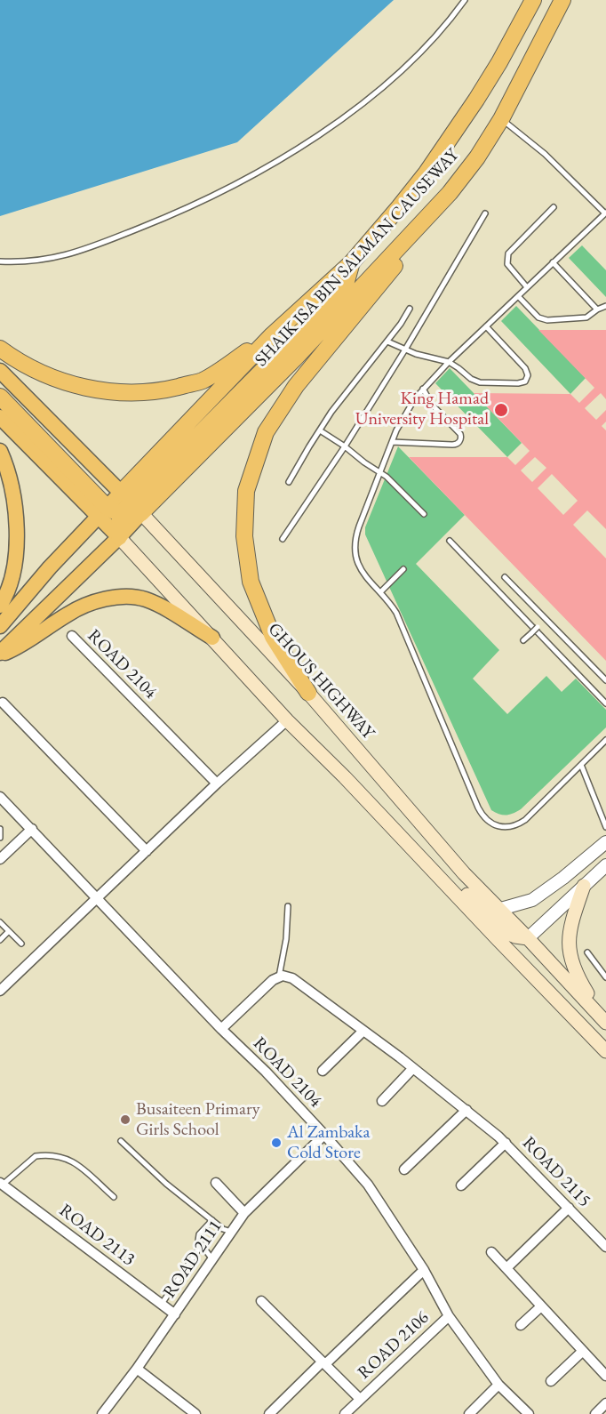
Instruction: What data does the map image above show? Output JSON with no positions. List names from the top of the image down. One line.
{"streets":{"highway":["SHAIK ISA BIN SALMAN CAUSEWAY"],"main road":["GHOUS HIGHWAY"],"street":["ROAD 2104","ROAD 2115","ROAD 2113","ROAD 2111","ROAD 2106"]},"crossings":[["SHAIK ISA BIN SALMAN CAUSEWAY","GHOUS HIGHWAY"],["ROAD 2104","ROAD 2111"],["ROAD 2104","ROAD 2106"],["ROAD 2113","ROAD 2111"]],"places":["King Hamad University Hospital","Busaiteen Primary Girls School","Al Zambaka Cold Store"]}
